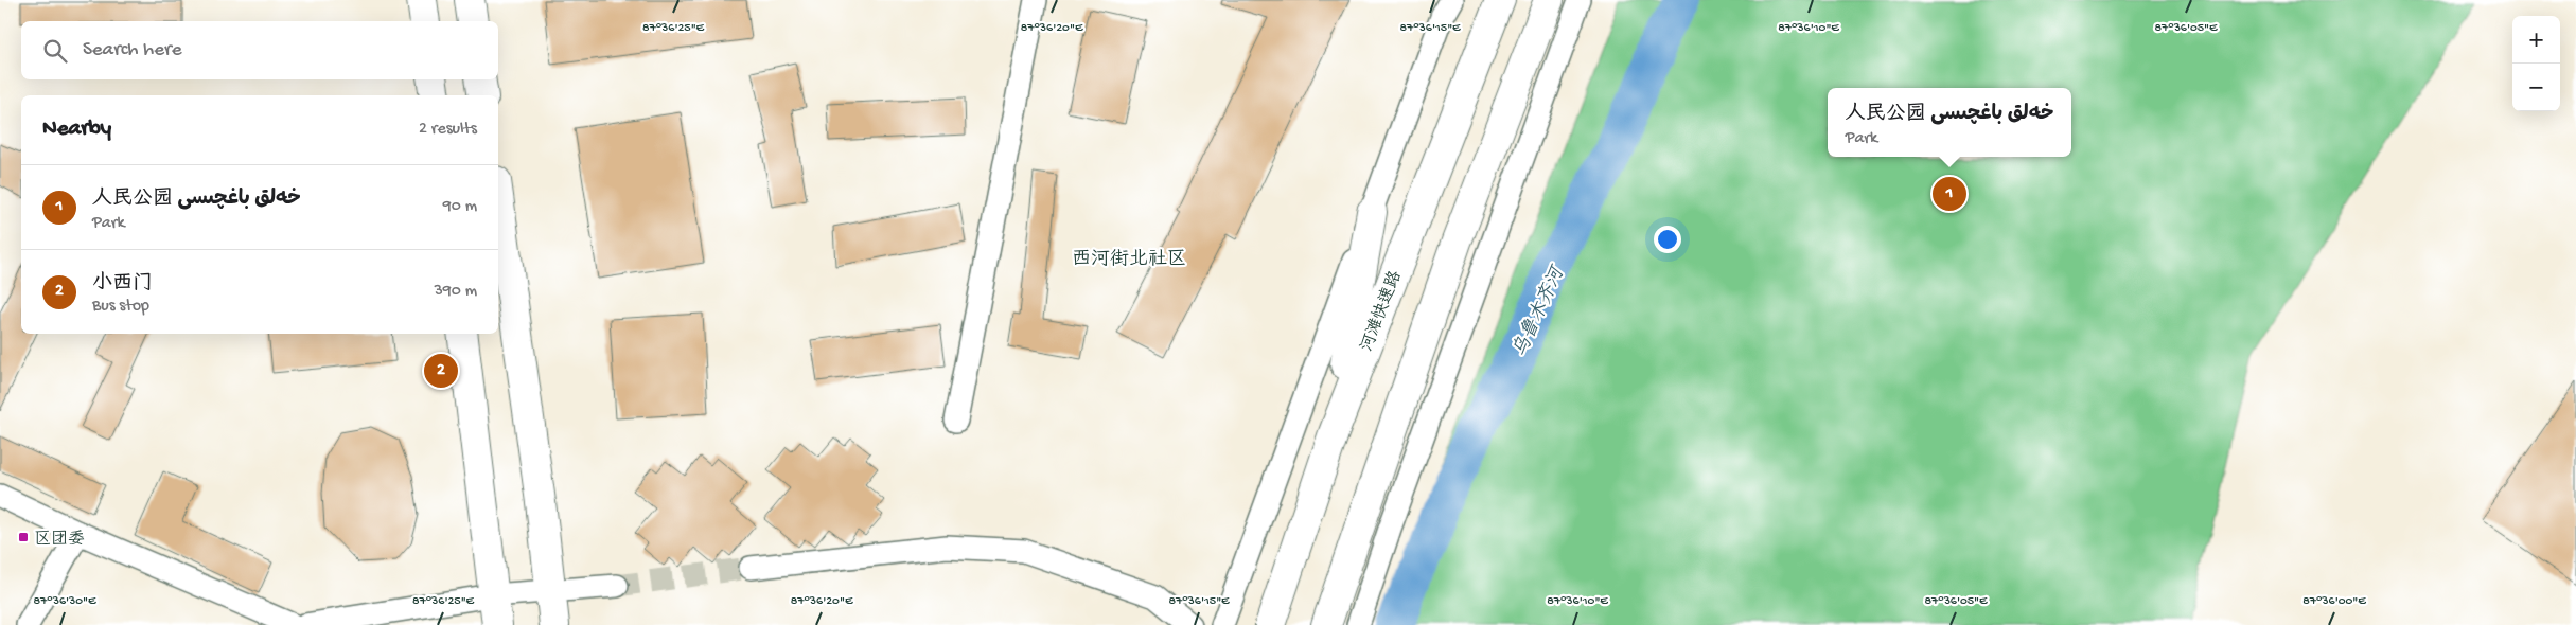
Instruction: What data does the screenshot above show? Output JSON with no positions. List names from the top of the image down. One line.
{"streets":{"main road":["河滩快速路"]},"districts":["西河街北社区"],"water":["乌鲁木齐河"],"places":{"transit":["区团委"]},"page":{"map_buttons":["+","−"],"search":"Search here","popup":["人民公园 خەلق باغچىسى","Park"],"heading":["Nearby","2 results"],"list":[{"mark":"1","name":"人民公园 خەلق باغچىسى","note":"Park","value":"90 m"},{"mark":"2","name":"小西门","note":"Bus stop","value":"390 m"}],"pins":["1","2"]},"coordinates":["87°36'05\"E","87°36'25\"E","87°36'20\"E","87°36'15\"E","87°36'10\"E","87°36'30\"E","87°36'00\"E"]}
